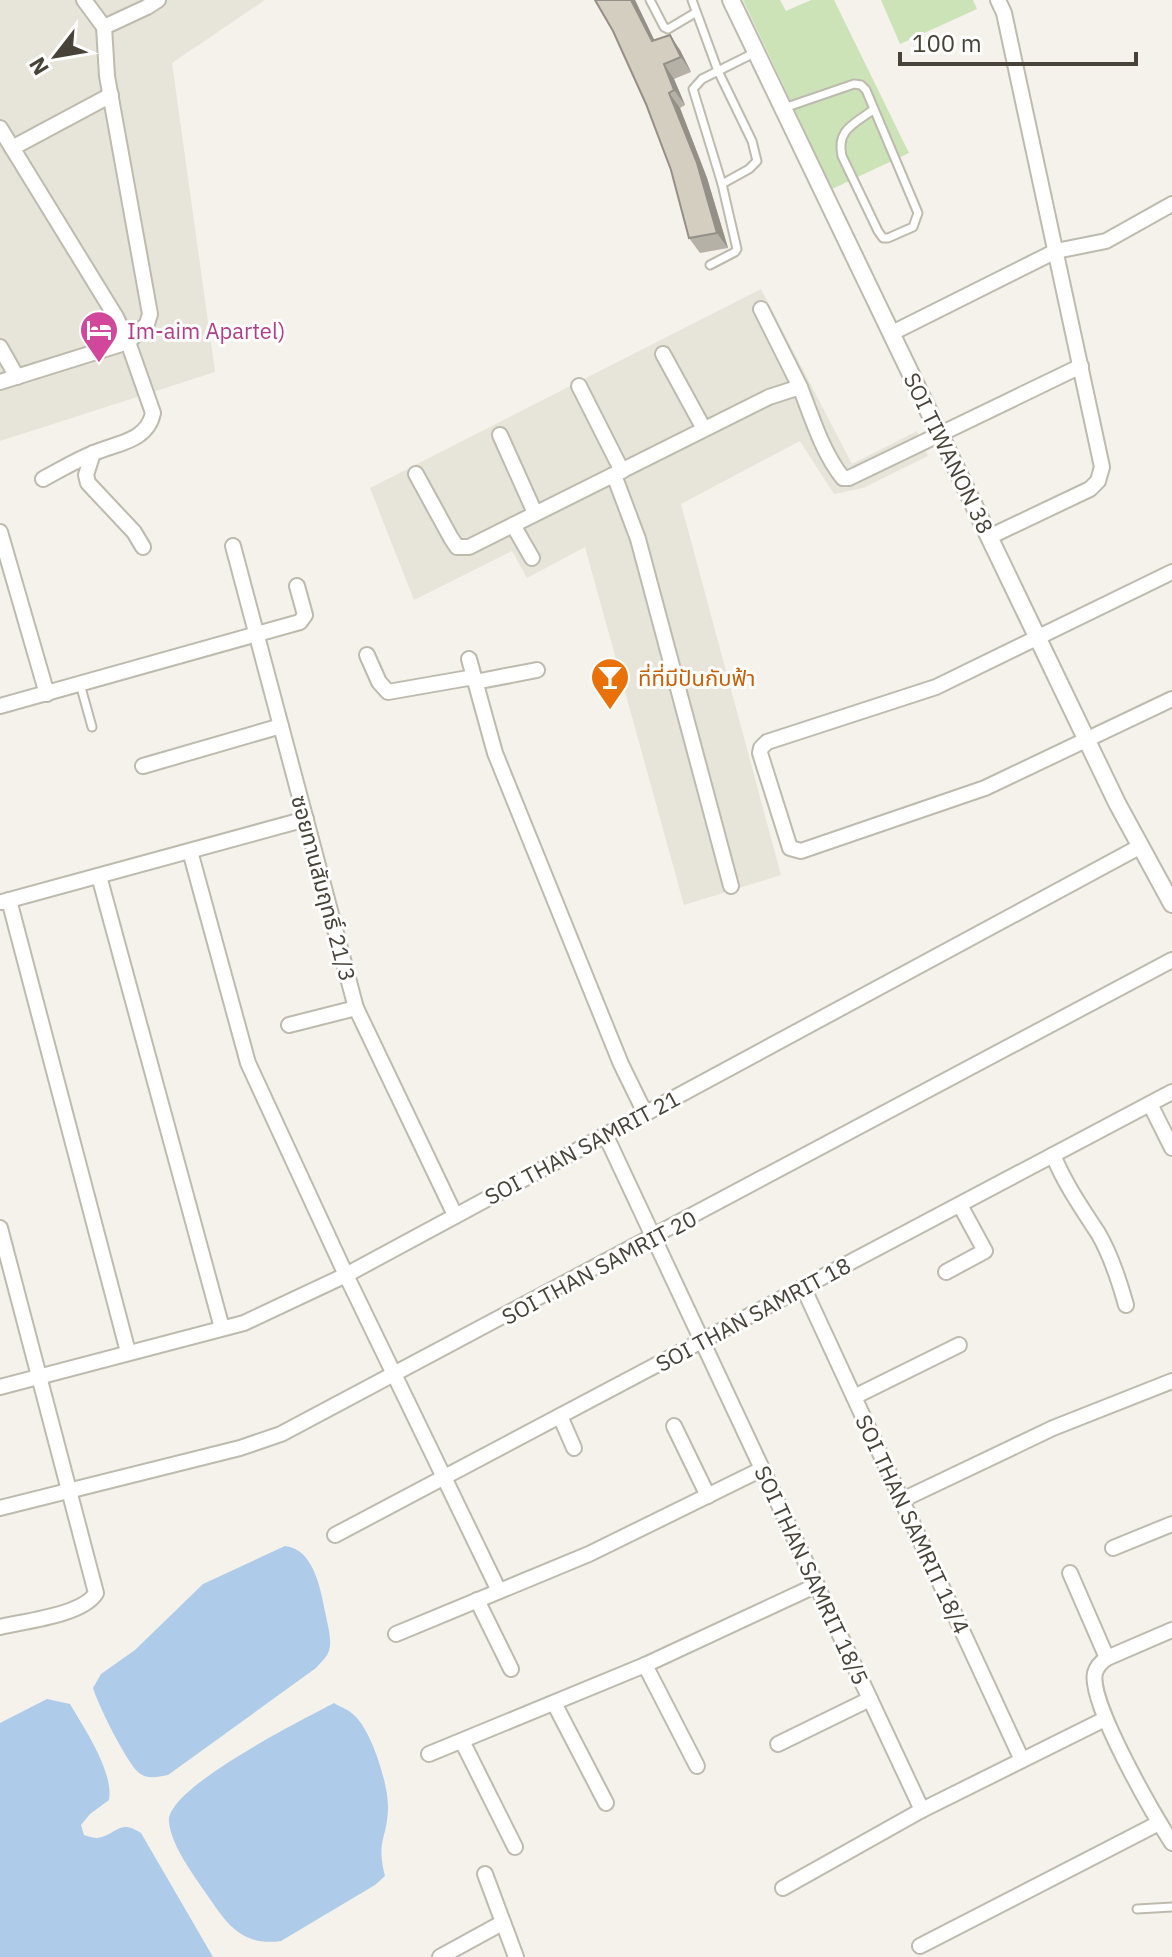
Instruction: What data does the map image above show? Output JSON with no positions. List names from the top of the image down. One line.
{"streets":{"street":["SOI TIWANON 38","ซอยทานสัมฤทธิ์ 21/3","SOI THAN SAMRIT 21","SOI THAN SAMRIT 20","SOI THAN SAMRIT 18","SOI THAN SAMRIT 18/4","SOI THAN SAMRIT 18/5"]},"crossings":[["SOI TIWANON 38","SOI THAN SAMRIT 21"],["ซอยทานสัมฤทธิ์ 21/3","SOI THAN SAMRIT 21"],["SOI THAN SAMRIT 21","SOI THAN SAMRIT 18/5"],["SOI THAN SAMRIT 20","SOI THAN SAMRIT 18/5"],["SOI THAN SAMRIT 18","SOI THAN SAMRIT 18/4"],["SOI THAN SAMRIT 18","SOI THAN SAMRIT 18/5"]],"places":{"hotel":["Im-aim Apartel)"],"bar":["ที่ที่มีปันกับฟ้า"]},"scale_bar":"100 m","north":"bottom left"}
